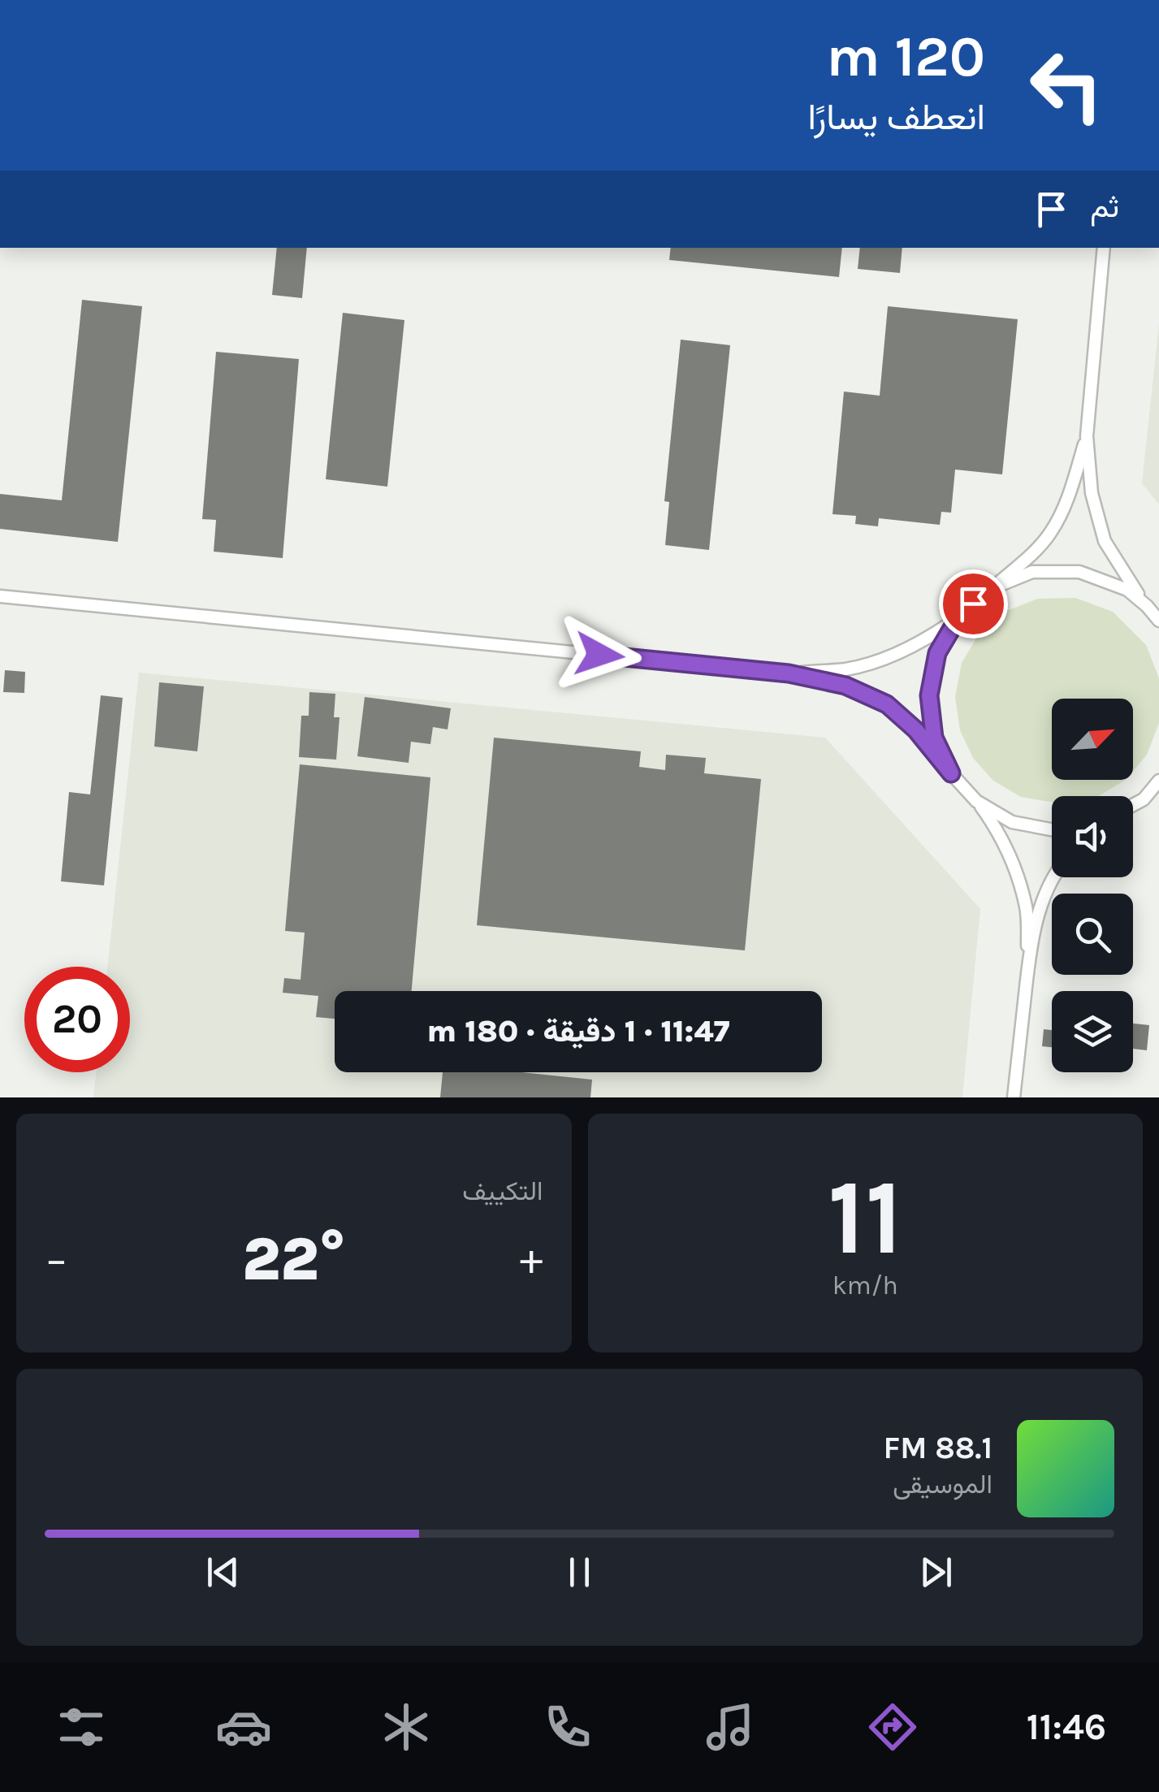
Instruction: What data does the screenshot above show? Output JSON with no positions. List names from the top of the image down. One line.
{"north":"top right","page":{"turn":["120 m","انعطف يسارًا"],"then":"ثم","limit":"20","trip":"11:47 · 1 دقيقة · 180 m","tile":[["11","km/h"],"التكييف"],"heat":["−","22°","+"],"song":["88.1 FM","الموسيقى"],"tabs":"11:46"}}
